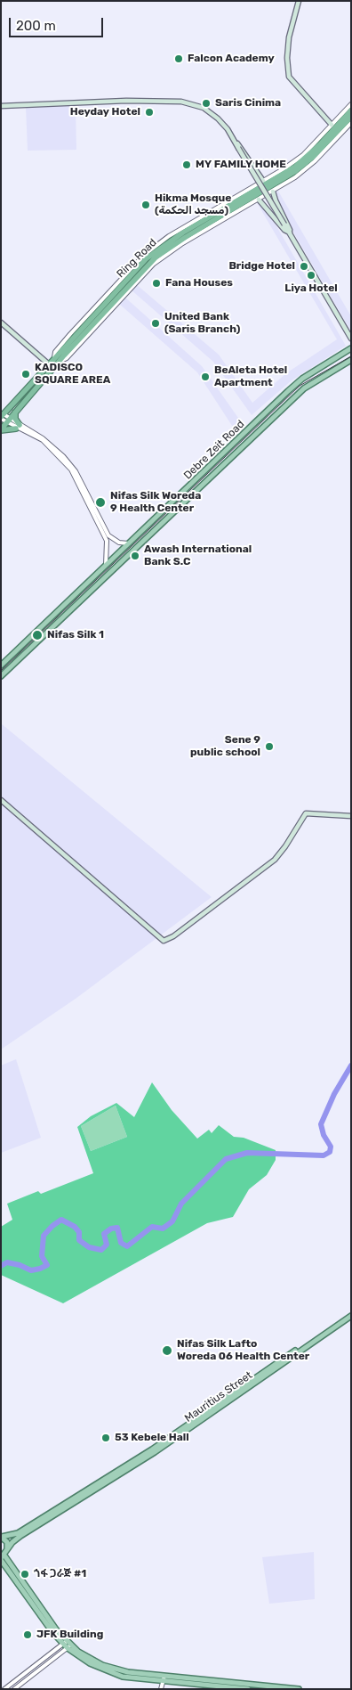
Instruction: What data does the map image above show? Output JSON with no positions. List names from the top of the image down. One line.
{"streets":{"highway":["Ring Road"],"main road":["Debre Zeit Road","Mauritius Street"]},"places":["Falcon Academy","Saris Cinima","Heyday Hotel","MY FAMILY HOME","Hikma Mosque (مسجد الحكمة)","Bridge Hotel","Liya Hotel","Fana Houses","United Bank (Saris Branch)","KADISCO SQUARE AREA","BeAleta Hotel Apartment","Nifas Silk Woreda 9 Health Center","Awash International Bank S.C","Nifas Silk 1","Sene 9 public school","Nifas Silk Lafto Woreda 06 Health Center","53 Kebele Hall","ጎፋ ጋራጅ #1","JFK Building"],"scale_bar":"200 m"}
